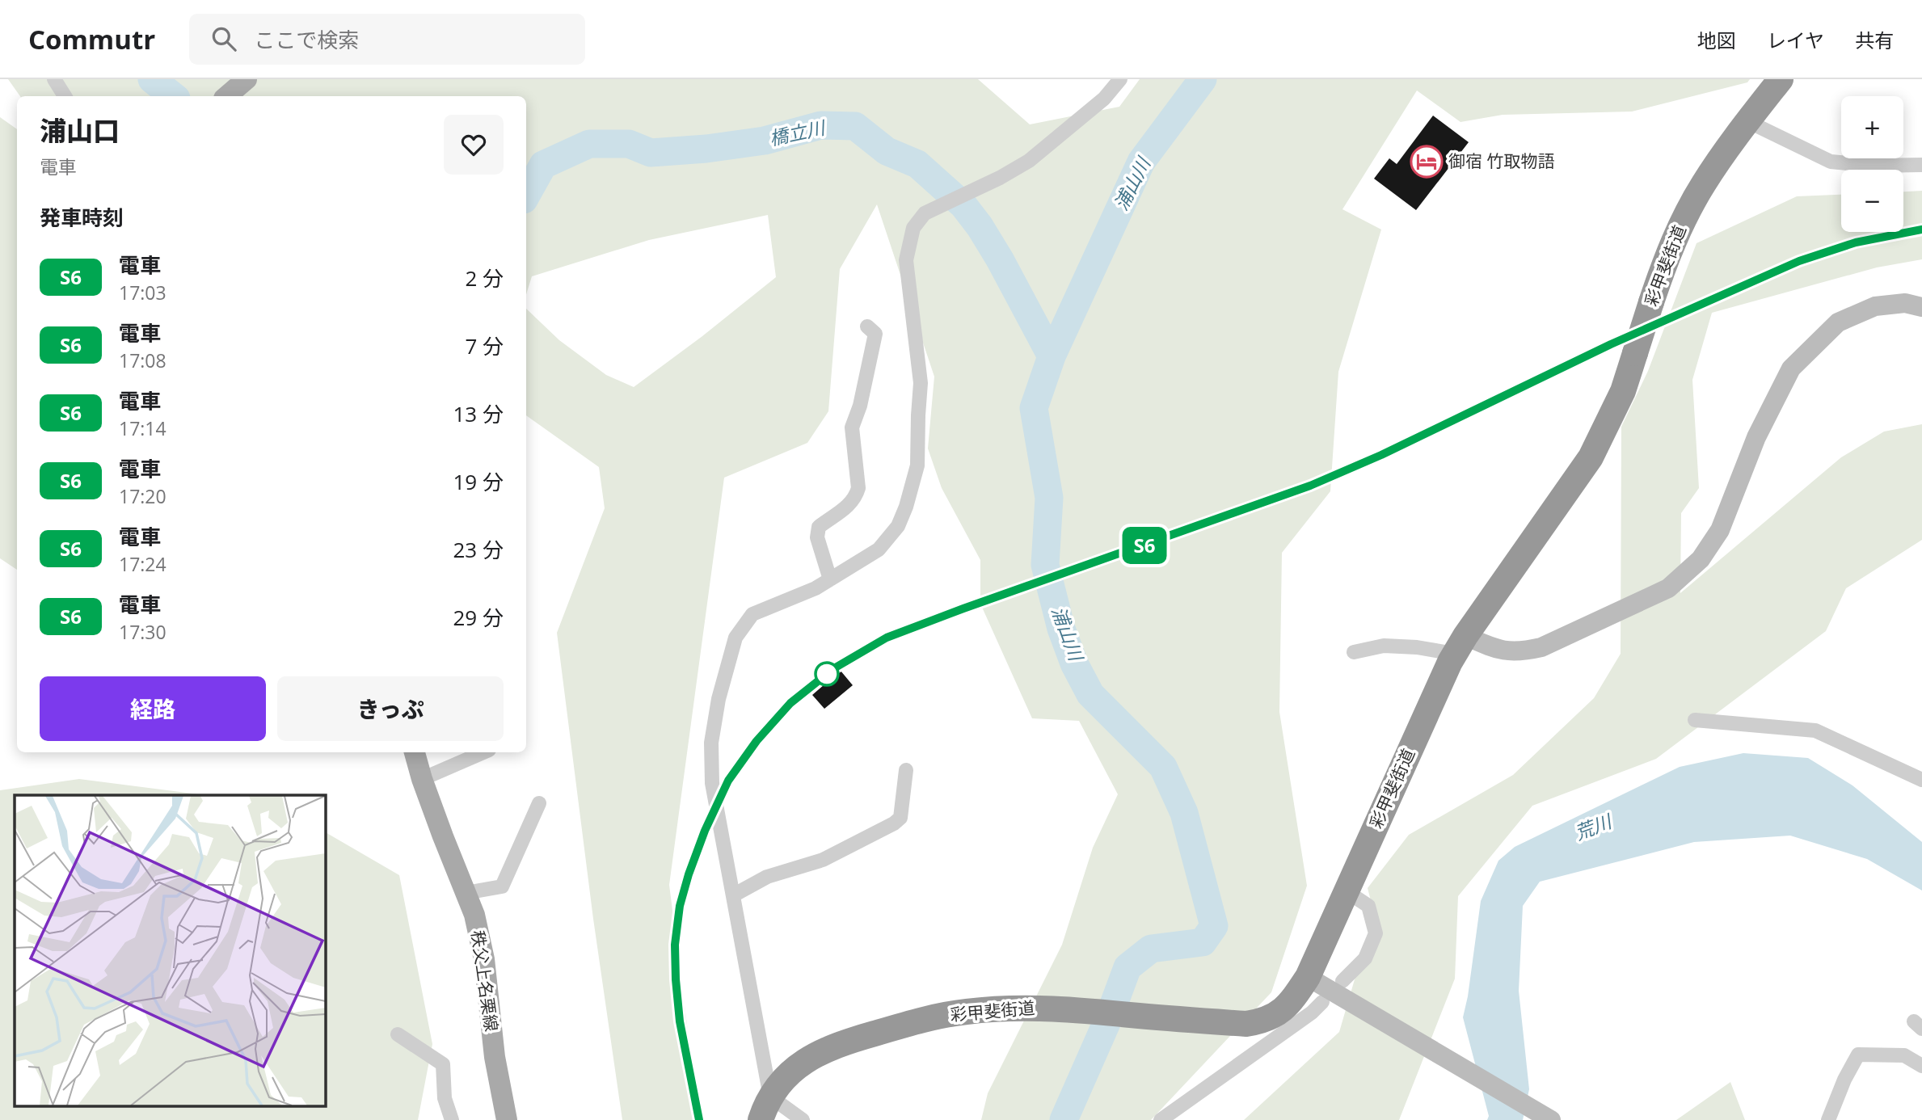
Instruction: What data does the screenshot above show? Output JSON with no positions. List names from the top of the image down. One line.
{"streets":{"highway":["彩甲斐街道"],"main road":["秩父上名栗線"]},"water":["橋立川","浦山川","荒川"],"places":{"hotel":["御宿 竹取物語"]},"page":{"header":"Commutr","search":"ここで検索","nav":["地図","レイヤ","共有"],"on_map":"S6","map_buttons":["+","−"],"heading":[["浦山口","電車"],"発車時刻"],"list":[{"mark":"S6","name":"電車","note":"17:03","value":"2 分"},{"mark":"S6","name":"電車","note":"17:08","value":"7 分"},{"mark":"S6","name":"電車","note":"17:14","value":"13 分"},{"mark":"S6","name":"電車","note":"17:20","value":"19 分"},{"mark":"S6","name":"電車","note":"17:24","value":"23 分"},{"mark":"S6","name":"電車","note":"17:30","value":"29 分"}],"buttons":["経路","きっぷ"]}}
